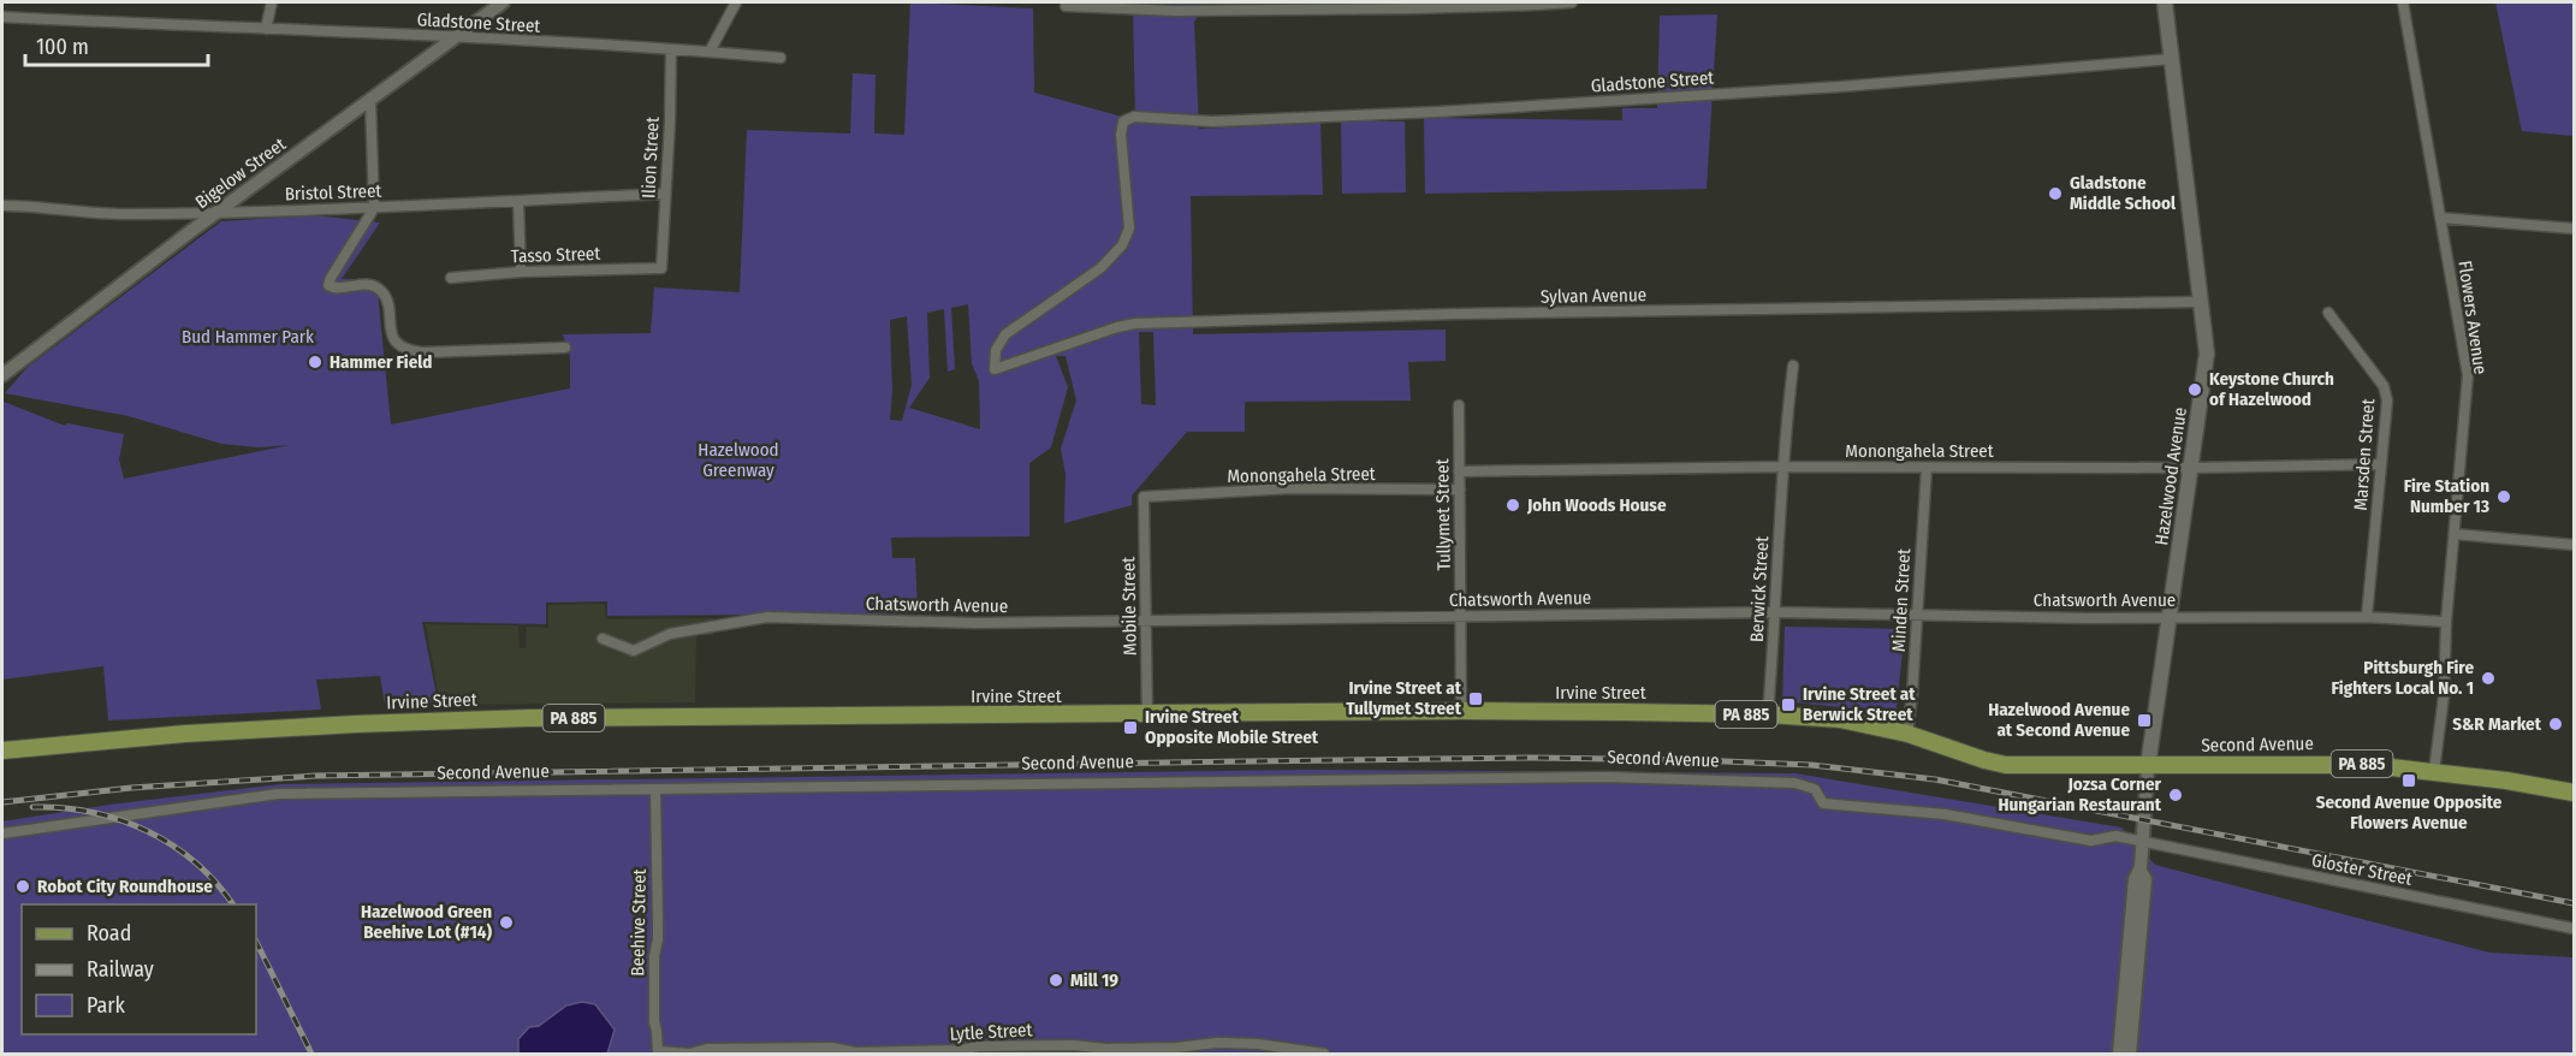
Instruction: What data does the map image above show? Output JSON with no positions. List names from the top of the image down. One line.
{"streets":{"main road":["Hazelwood Avenue","Irvine Street","PA 885","Second Avenue"],"street":["Gladstone Street","Ilion Street","Bigelow Street","Bristol Street","Tasso Street","Sylvan Avenue","Flowers Avenue","Monongahela Street","Marsden Street","Tullymet Street","Berwick Street","Chatsworth Avenue","Minden Street","Mobile Street","Gloster Street","Beehive Street","Lytle Street"]},"crossings":[["Gladstone Street","Ilion Street"],["Gladstone Street","Bigelow Street"],["Gladstone Street","Sylvan Avenue"],["Gladstone Street","Hazelwood Avenue"],["Ilion Street","Bristol Street"],["Ilion Street","Tasso Street"],["Bigelow Street","Bristol Street"],["Sylvan Avenue","Hazelwood Avenue"],["Flowers Avenue","Chatsworth Avenue"],["Flowers Avenue","Second Avenue"],["Monongahela Street","Marsden Street"],["Monongahela Street","Hazelwood Avenue"],["Monongahela Street","Tullymet Street"],["Monongahela Street","Berwick Street"],["Monongahela Street","Minden Street"],["Monongahela Street","Mobile Street"],["Marsden Street","Chatsworth Avenue"],["Hazelwood Avenue","Chatsworth Avenue"],["Hazelwood Avenue","Second Avenue"],["Hazelwood Avenue","Gloster Street"],["Tullymet Street","Chatsworth Avenue"],["Tullymet Street","Irvine Street"],["Berwick Street","Chatsworth Avenue"],["Berwick Street","Irvine Street"],["Chatsworth Avenue","Minden Street"],["Chatsworth Avenue","Mobile Street"],["Minden Street","Irvine Street"],["Mobile Street","Irvine Street"],["Irvine Street","Second Avenue"],["Second Avenue","Gloster Street"],["Second Avenue","Beehive Street"],["Beehive Street","Lytle Street"]],"parks":["Bud Hammer Park","Hazelwood Greenway"],"places":{"other":["Gladstone Middle School","Hammer Field","Keystone Church of Hazelwood","Fire Station Number 13","John Woods House","Pittsburgh Fire Fighters Local No. 1","S&R Market","Jozsa Corner Hungarian Restaurant","Robot City Roundhouse","Hazelwood Green Beehive Lot (#14)","Mill 19"],"transit":["Irvine Street at Tullymet Street","Irvine Street at Berwick Street","Hazelwood Avenue at Second Avenue","Irvine Street Opposite Mobile Street","Second Avenue Opposite Flowers Avenue"]},"legend":["Road","Railway","Park"],"scale_bar":"100 m"}
